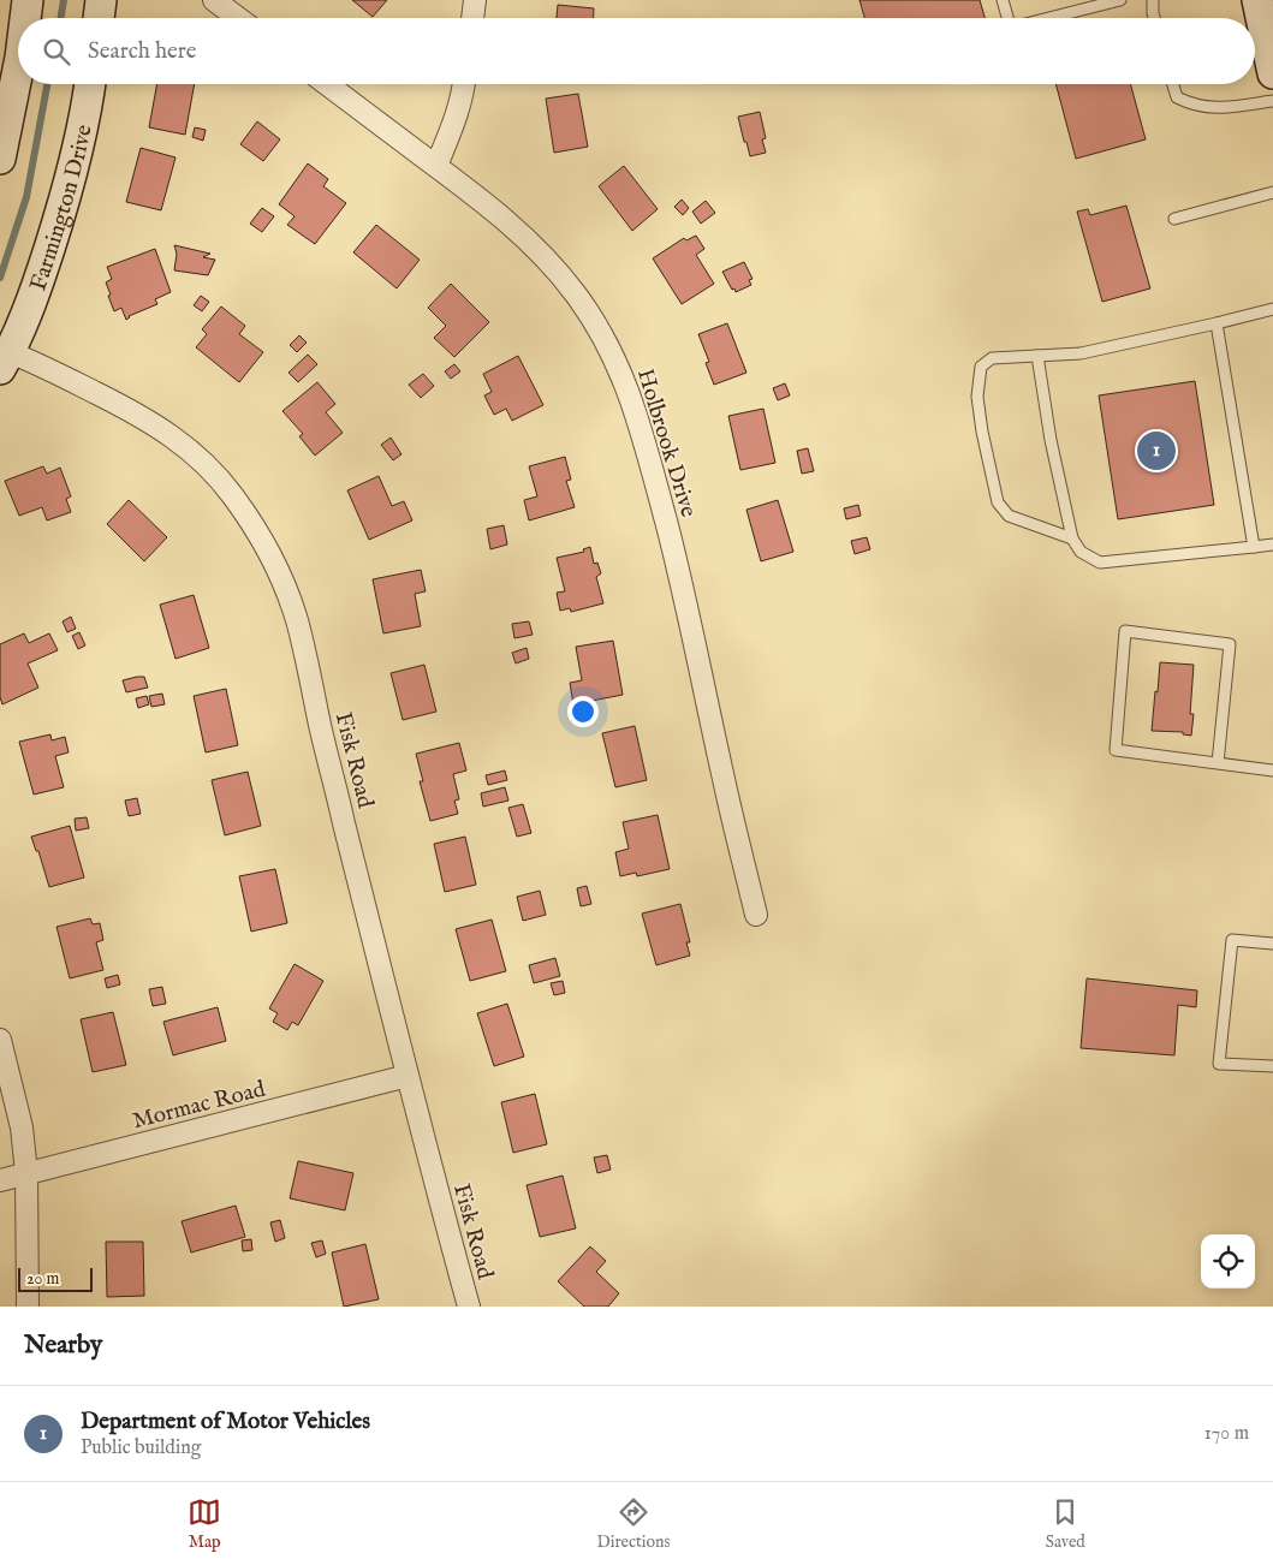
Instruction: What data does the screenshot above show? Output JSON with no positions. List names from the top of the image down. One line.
{"streets":{"street":["Farmington Drive","Holbrook Drive","Fisk Road","Mormac Road"]},"crossings":[["Farmington Drive","Fisk Road"],["Fisk Road","Mormac Road"]],"scale_bar":"20 m","page":{"search":"Search here","pins":"1","scale":"20 m","heading":"Nearby","list":[{"mark":"1","name":"Department of Motor Vehicles","note":"Public building","value":"170 m"}],"nav":["Map","Directions","Saved"]}}
